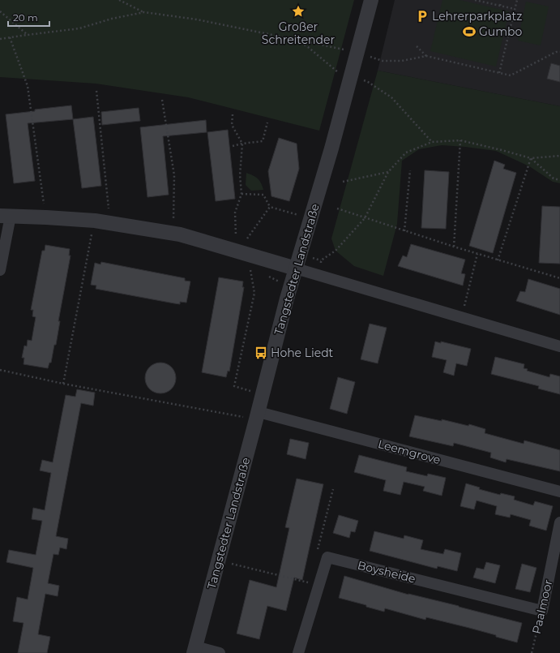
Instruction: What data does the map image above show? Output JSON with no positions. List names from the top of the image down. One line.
{"streets":{"street":["Tangstedter Landstraße","Leemgrove","Boysheide","Paalmoor"]},"crossings":[["Tangstedter Landstraße","Leemgrove"],["Boysheide","Paalmoor"]],"places":{"place":["Großer Schreitender"],"parking":["Lehrerparkplatz"],"sports":["Gumbo"],"bus stop":["Hohe Liedt"]},"scale_bar":"20 m"}
